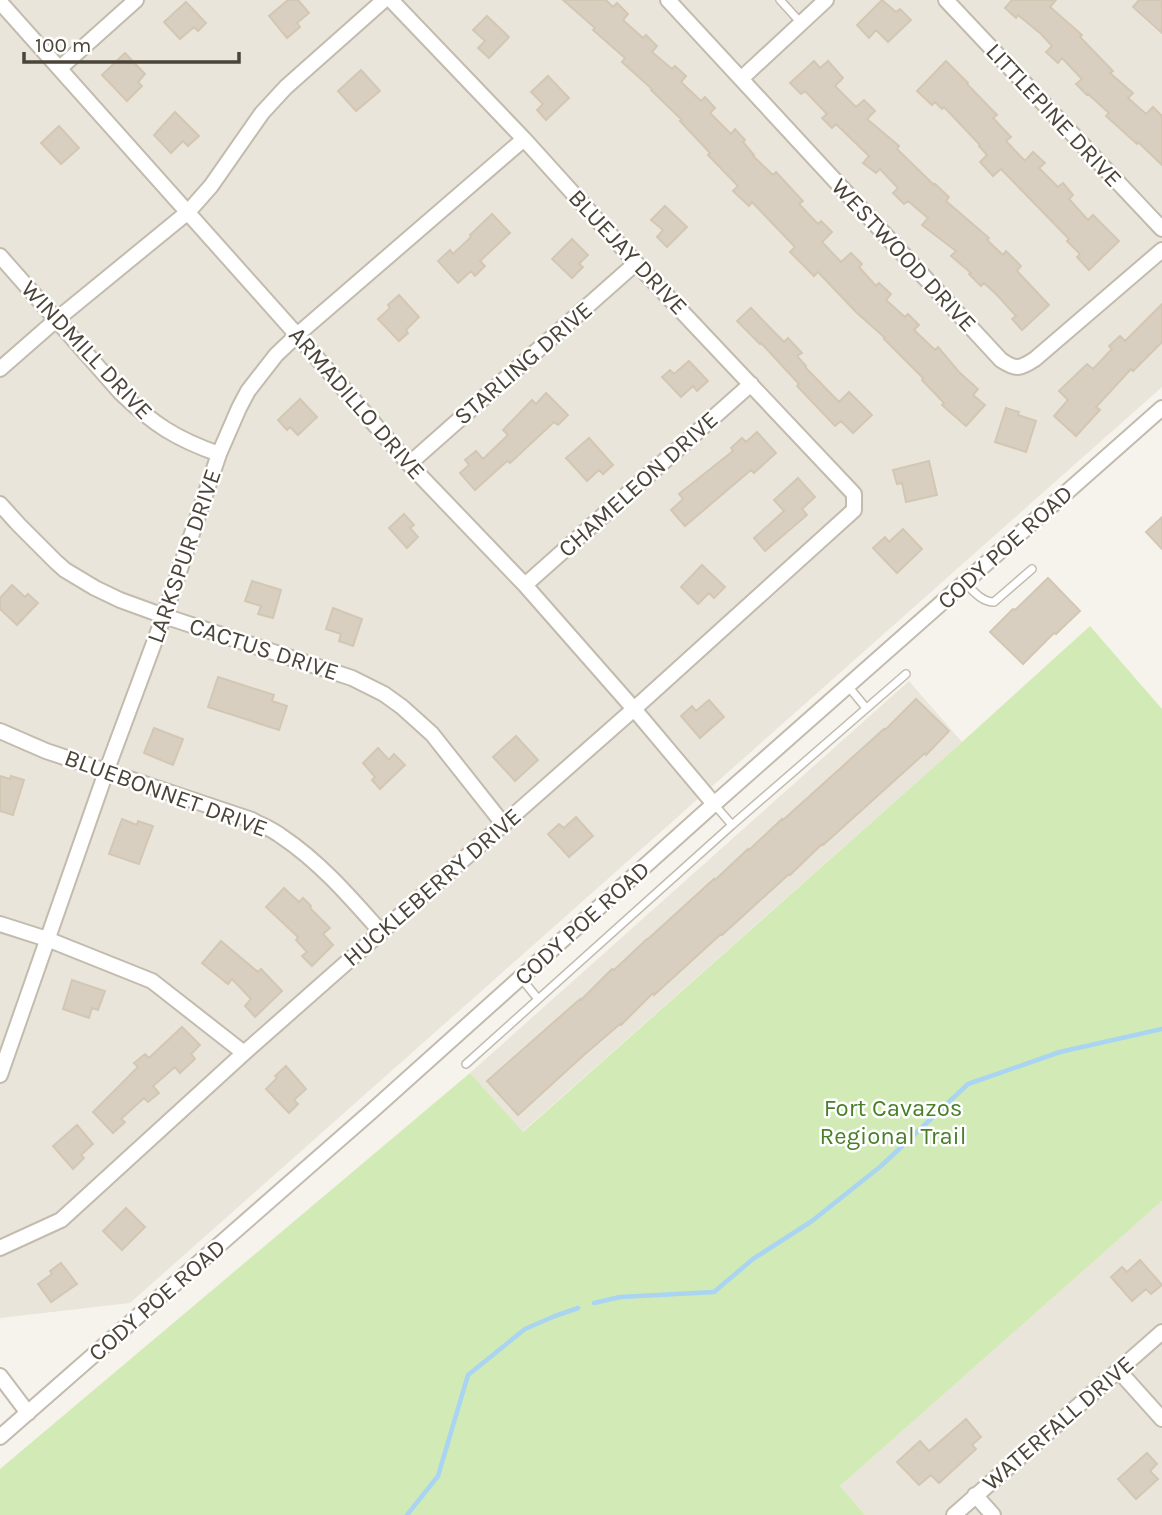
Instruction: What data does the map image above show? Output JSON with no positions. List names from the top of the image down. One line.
{"streets":{"street":["LITTLEPINE DRIVE","BLUEJAY DRIVE","WESTWOOD DRIVE","WINDMILL DRIVE","STARLING DRIVE","ARMADILLO DRIVE","CHAMELEON DRIVE","CODY POE ROAD","LARKSPUR DRIVE","CACTUS DRIVE","BLUEBONNET DRIVE","HUCKLEBERRY DRIVE","WATERFALL DRIVE"]},"crossings":[["BLUEJAY DRIVE","STARLING DRIVE"],["BLUEJAY DRIVE","CHAMELEON DRIVE"],["BLUEJAY DRIVE","LARKSPUR DRIVE"],["BLUEJAY DRIVE","HUCKLEBERRY DRIVE"],["WINDMILL DRIVE","LARKSPUR DRIVE"],["STARLING DRIVE","ARMADILLO DRIVE"],["ARMADILLO DRIVE","CHAMELEON DRIVE"],["ARMADILLO DRIVE","CODY POE ROAD"],["ARMADILLO DRIVE","LARKSPUR DRIVE"],["ARMADILLO DRIVE","HUCKLEBERRY DRIVE"],["LARKSPUR DRIVE","CACTUS DRIVE"],["LARKSPUR DRIVE","BLUEBONNET DRIVE"],["CACTUS DRIVE","HUCKLEBERRY DRIVE"],["BLUEBONNET DRIVE","HUCKLEBERRY DRIVE"]],"parks":["Fort Cavazos Regional Trail"],"scale_bar":"100 m"}
